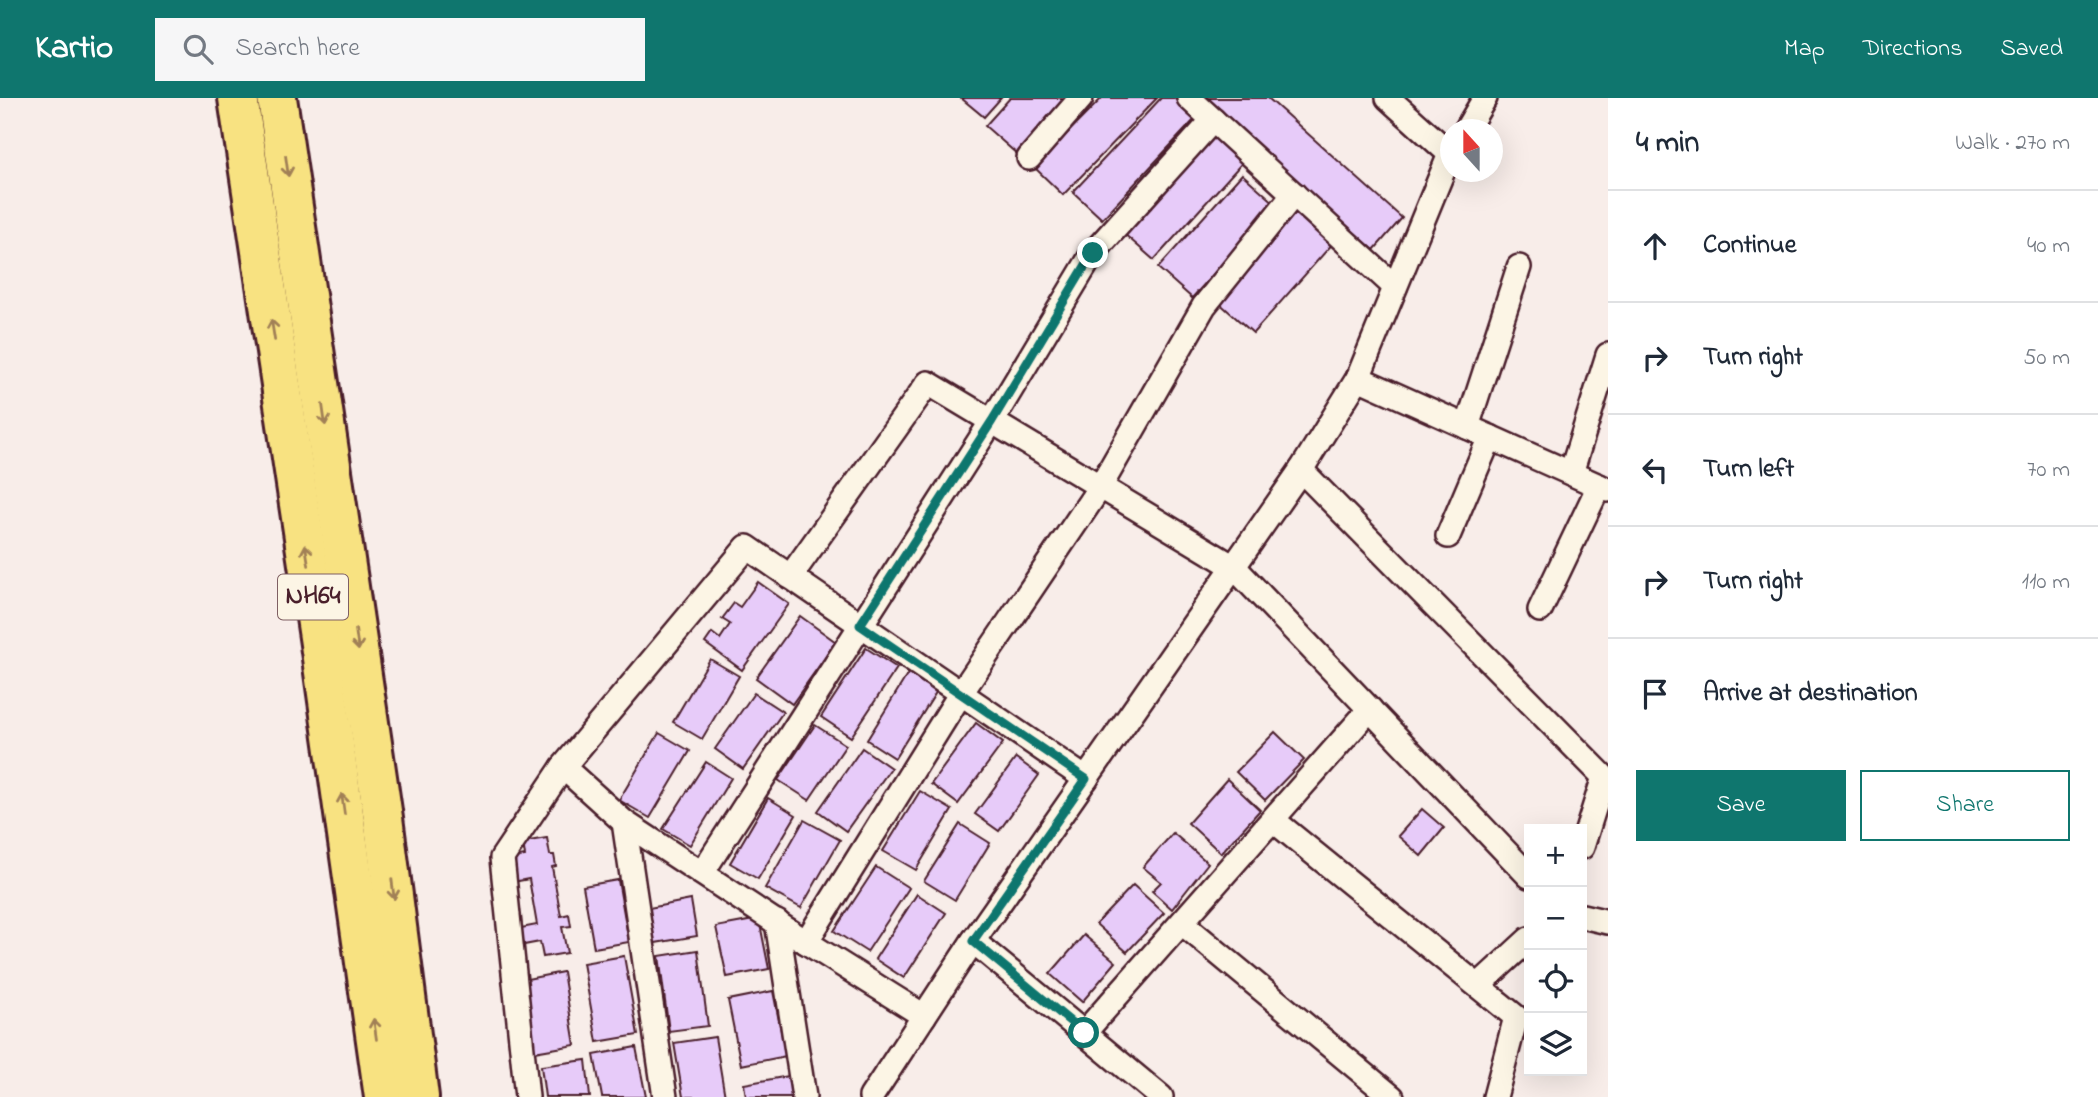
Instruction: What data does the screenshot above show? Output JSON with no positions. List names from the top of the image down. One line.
{"streets":{"highway":["NH64"]},"north":"top","page":{"header":"Kartio","search":"Search here","nav":["Map","Directions","Saved"],"heading":["4 min","Walk · 270 m"],"list":[["Continue","40 m"],["Turn right","50 m"],["Turn left","70 m"],["Turn right","110 m"],"Arrive at destination"],"buttons":["Save","Share"],"map_buttons":["+","−"]}}
